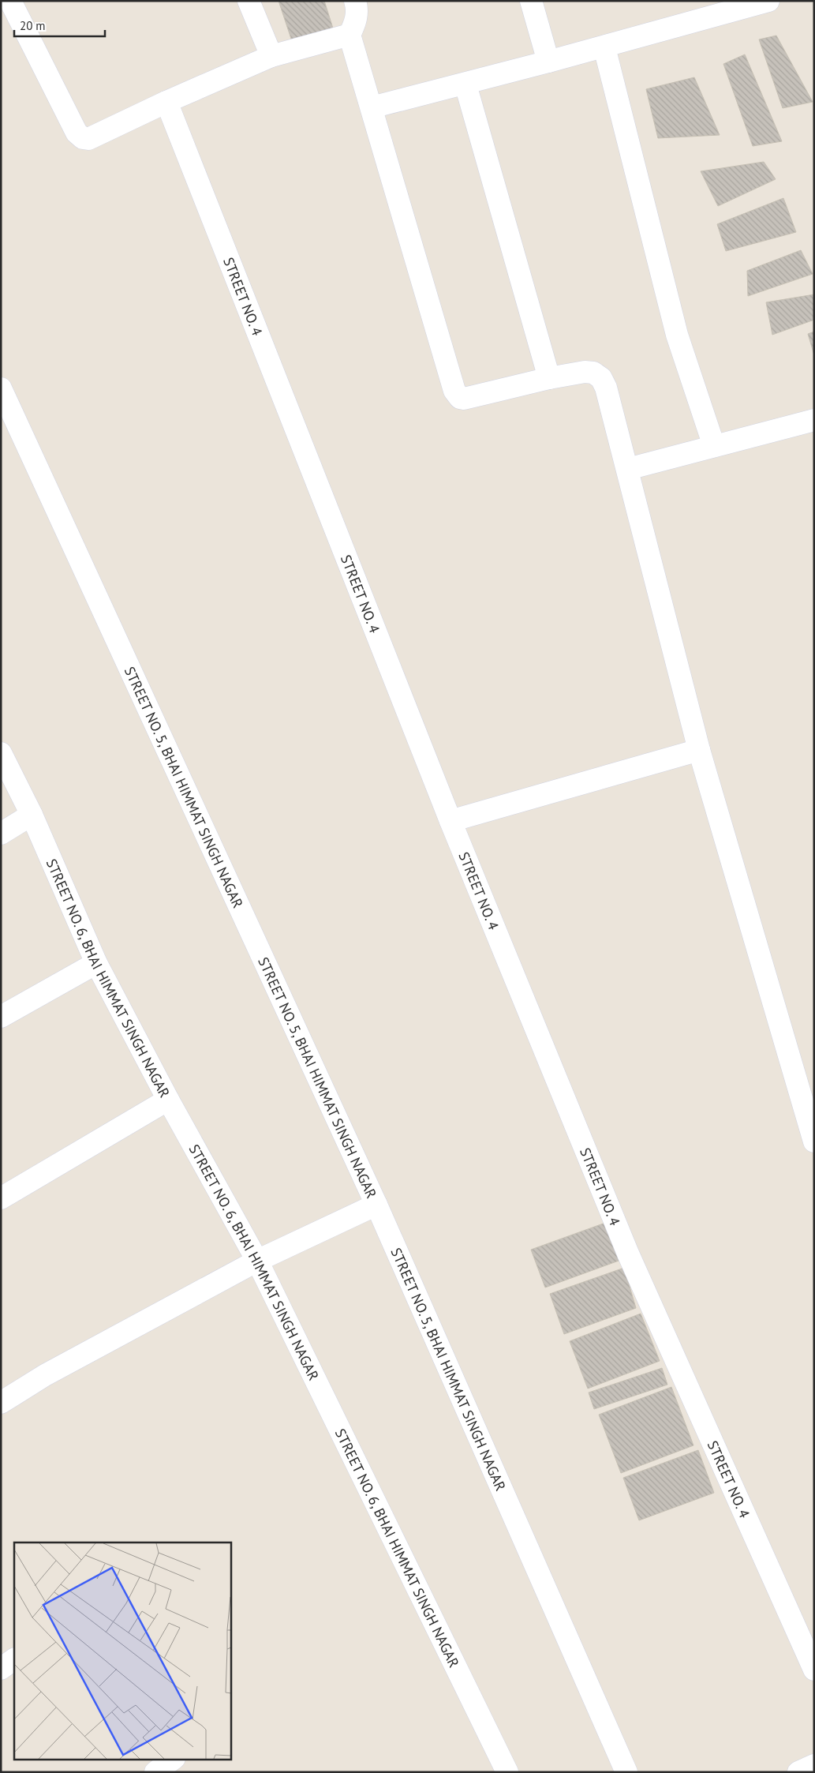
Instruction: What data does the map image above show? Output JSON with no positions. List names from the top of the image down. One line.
{"streets":{"street":["STREET NO. 4","STREET NO. 5, BHAI HIMMAT SINGH NAGAR","STREET NO. 6, BHAI HIMMAT SINGH NAGAR"]},"scale_bar":"20 m"}
